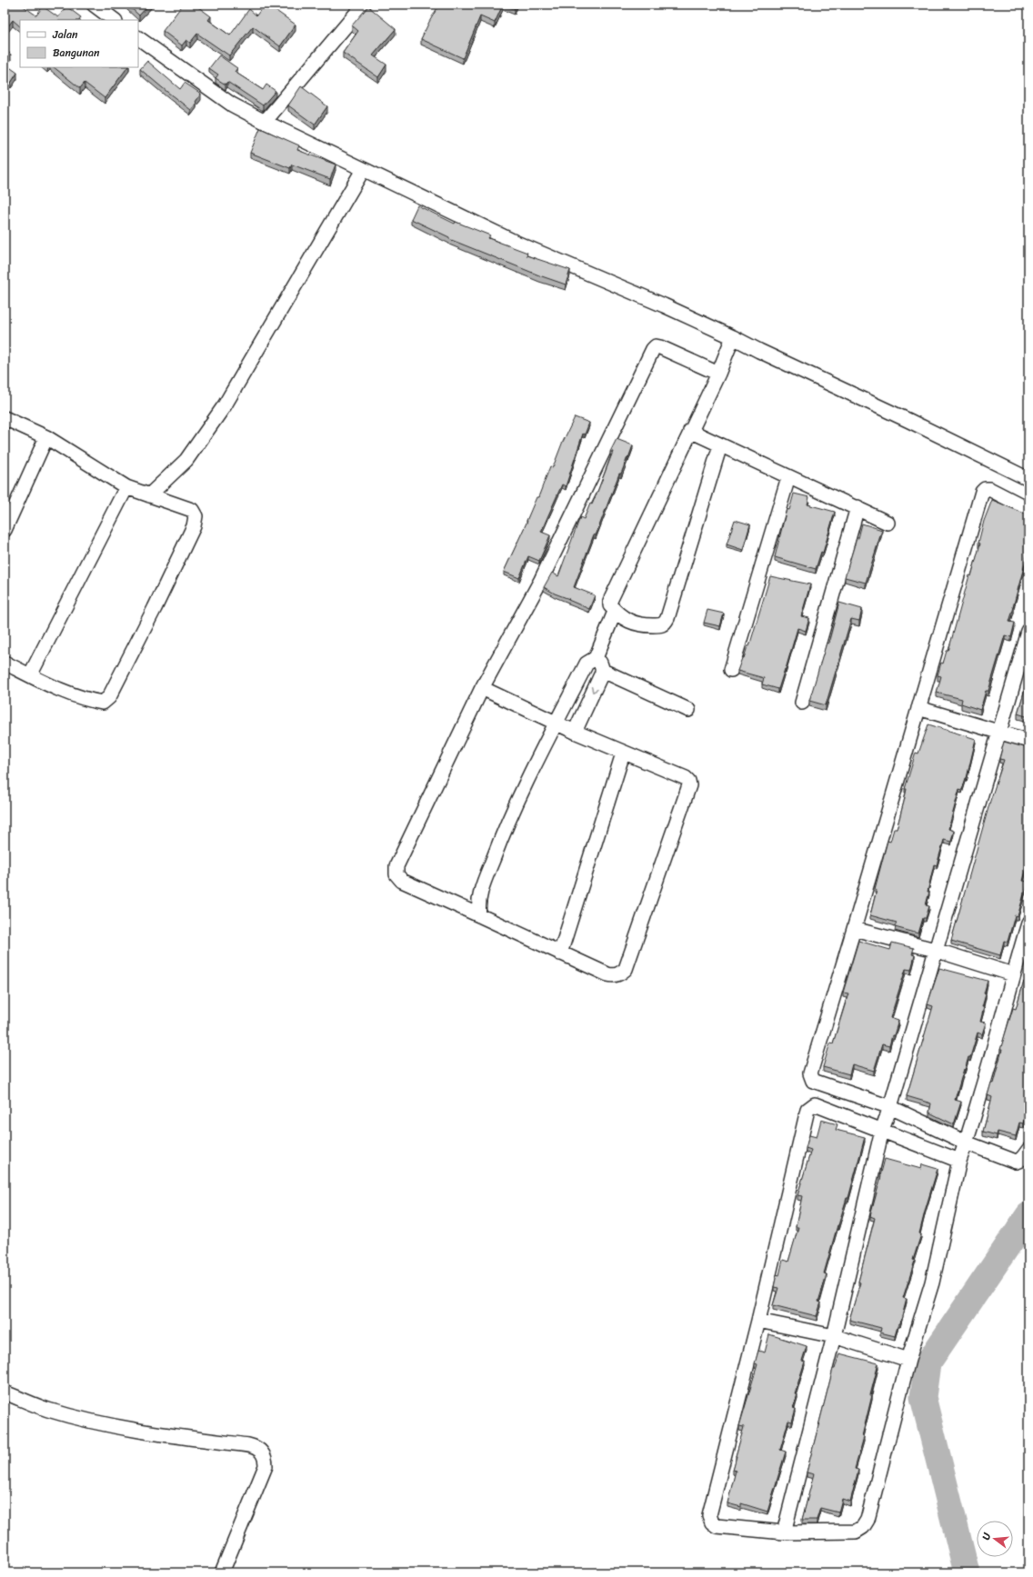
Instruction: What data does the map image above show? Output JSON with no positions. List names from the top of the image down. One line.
{"legend":["Jalan","Bangunan"],"north":"left"}
